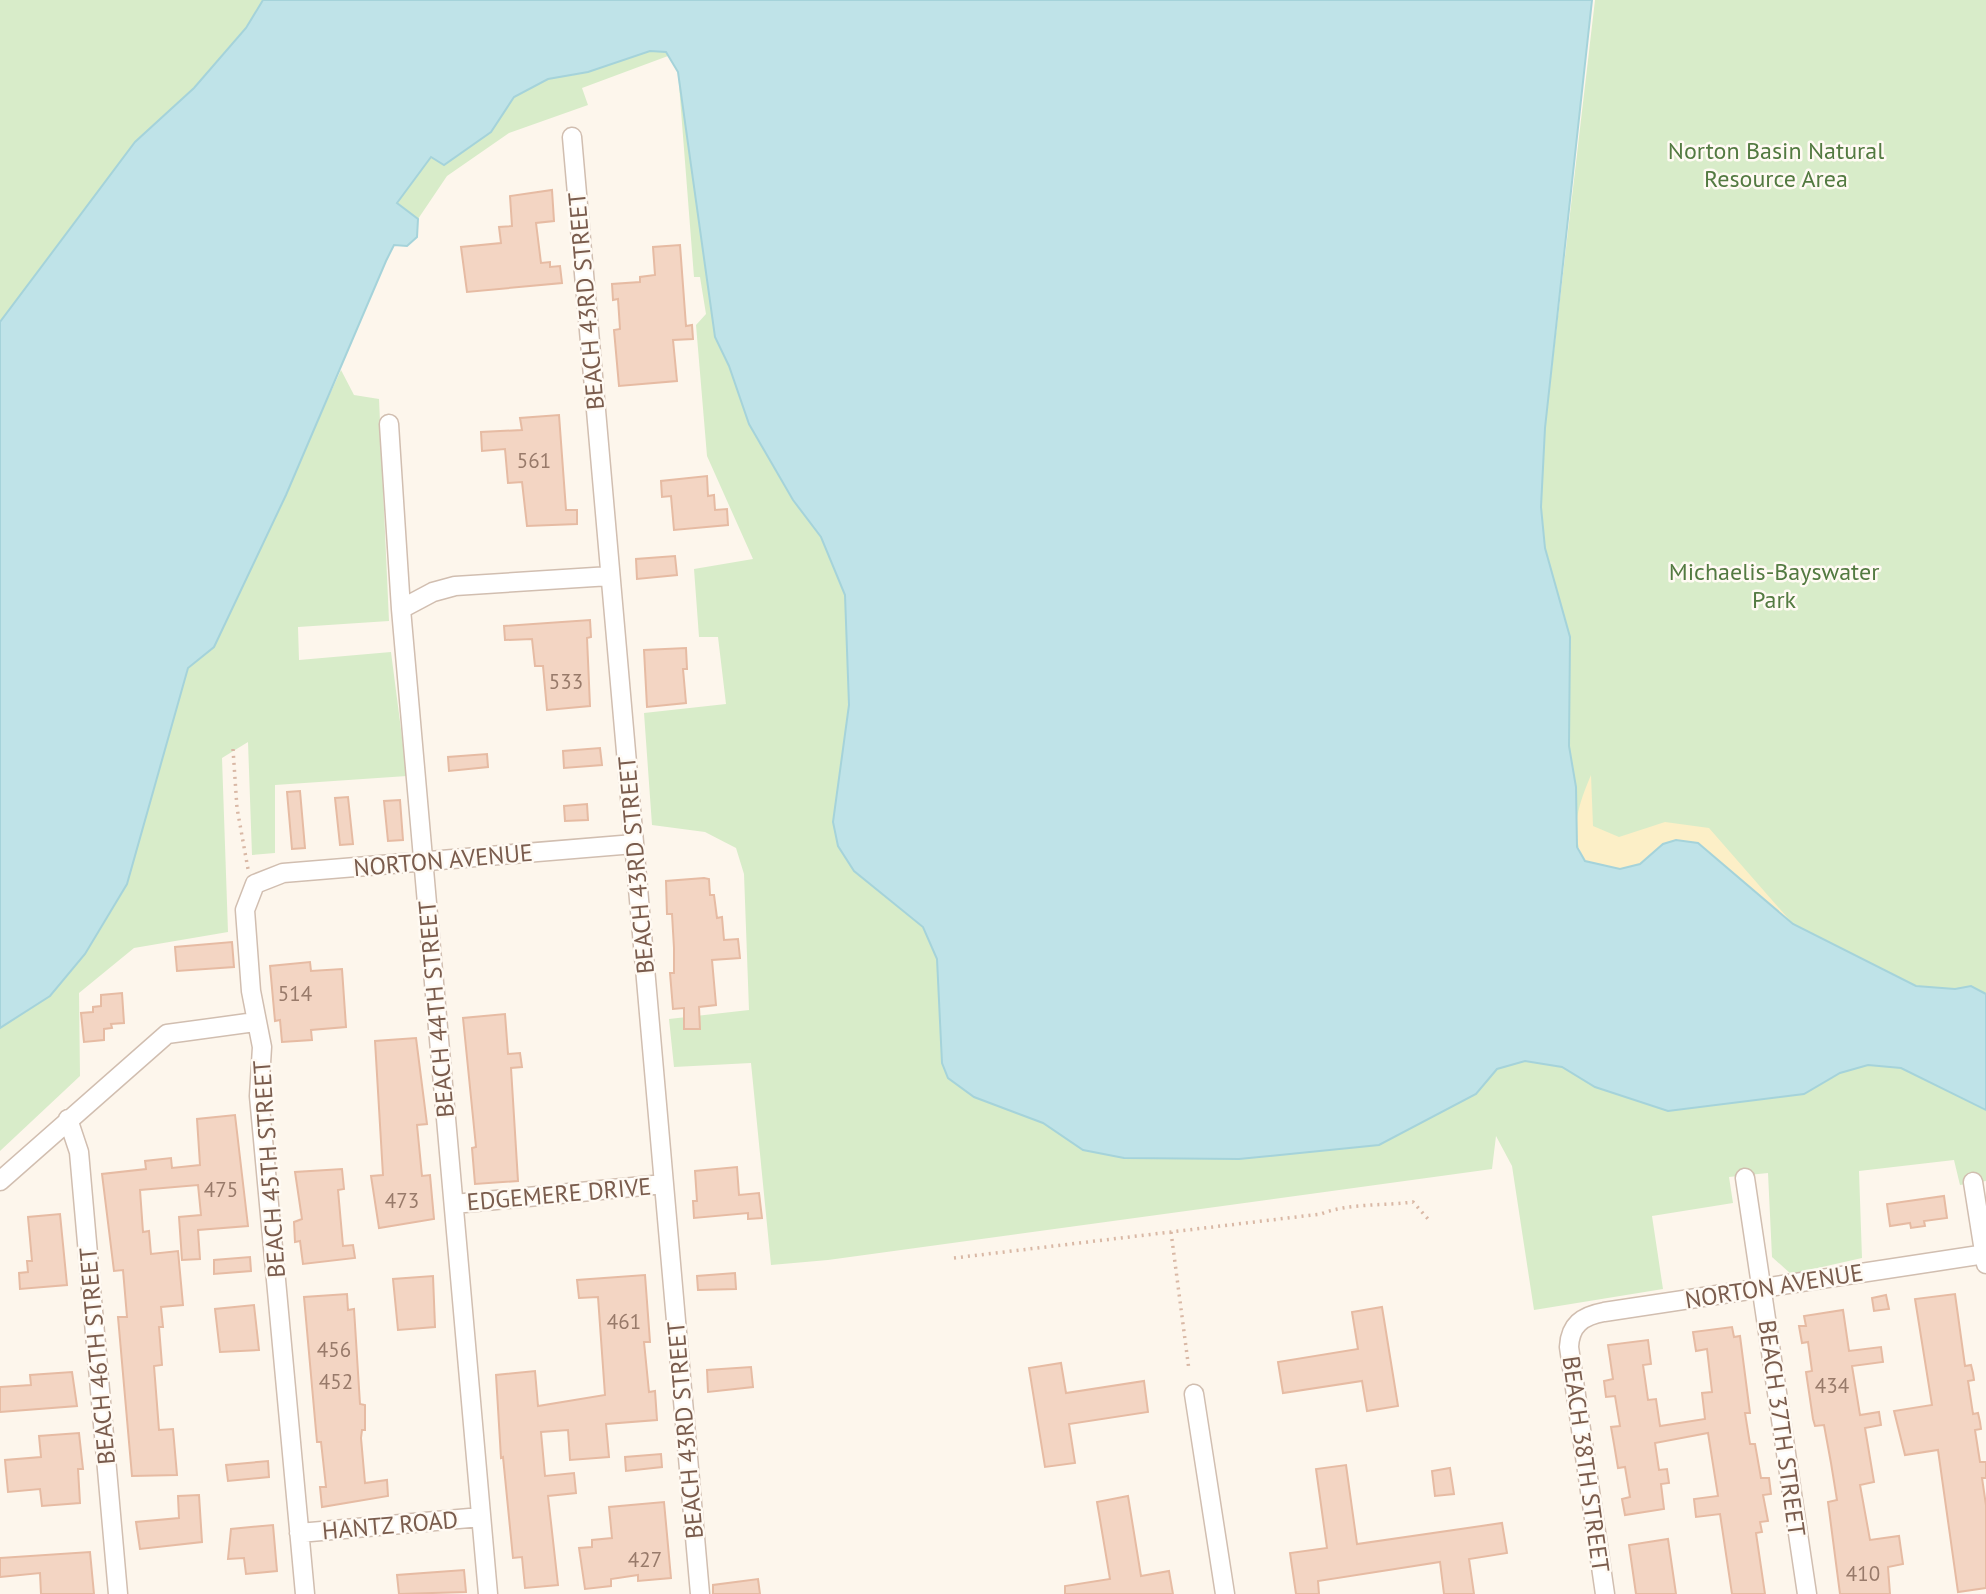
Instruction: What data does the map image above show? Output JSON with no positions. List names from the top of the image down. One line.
{"streets":{"street":["BEACH 43RD STREET","NORTON AVENUE","BEACH 44TH STREET","BEACH 45TH STREET","EDGEMERE DRIVE","BEACH 46TH STREET","BEACH 37TH STREET","BEACH 38TH STREET","HANTZ ROAD"]},"crossings":[["BEACH 43RD STREET","NORTON AVENUE"],["BEACH 43RD STREET","EDGEMERE DRIVE"],["NORTON AVENUE","BEACH 44TH STREET"],["NORTON AVENUE","BEACH 45TH STREET"],["NORTON AVENUE","BEACH 37TH STREET"],["NORTON AVENUE","BEACH 38TH STREET"],["BEACH 44TH STREET","EDGEMERE DRIVE"],["BEACH 44TH STREET","HANTZ ROAD"],["BEACH 45TH STREET","HANTZ ROAD"]],"parks":["Norton Basin Natural Resource Area","Michaelis-Bayswater Park"],"house_numbers":["561","533","514","475","473","461","456","452","434","427","410"]}
